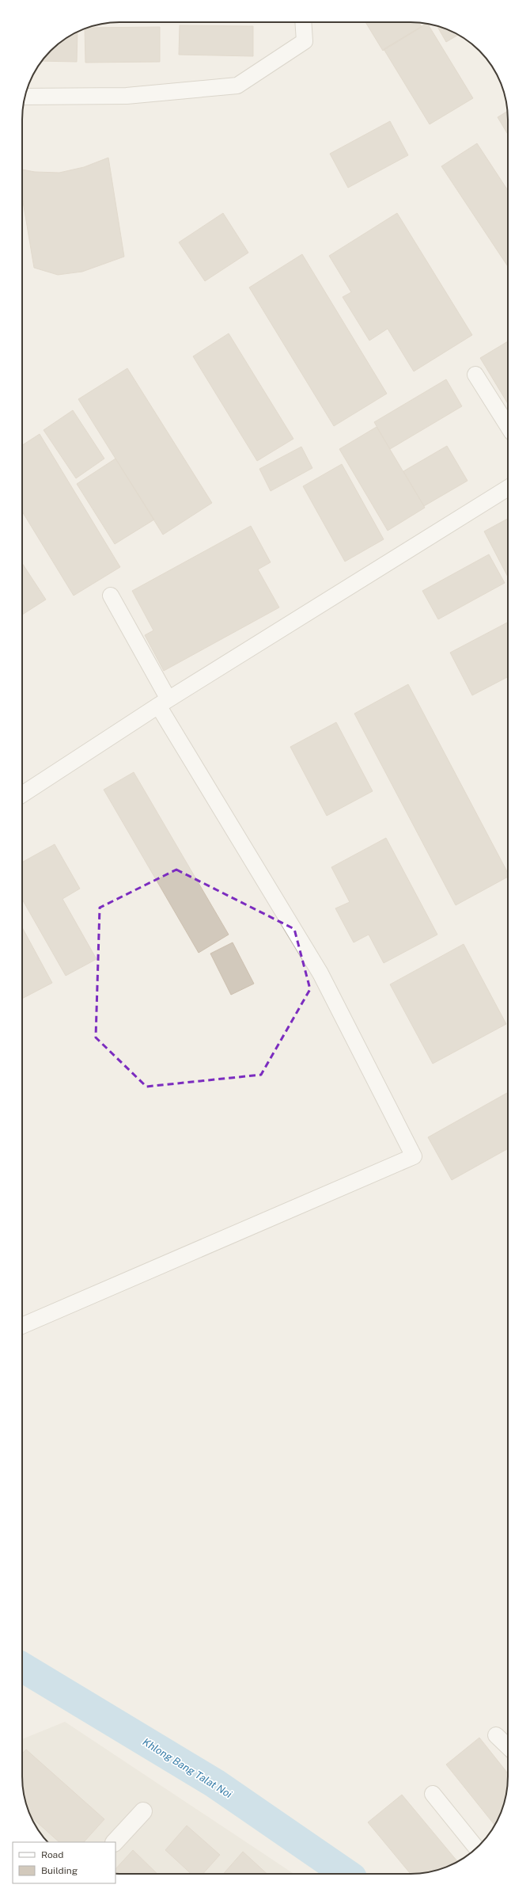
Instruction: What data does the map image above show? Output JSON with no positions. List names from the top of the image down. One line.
{"water":["Khlong Bang Talat Noi"],"legend":["Road","Building"]}
